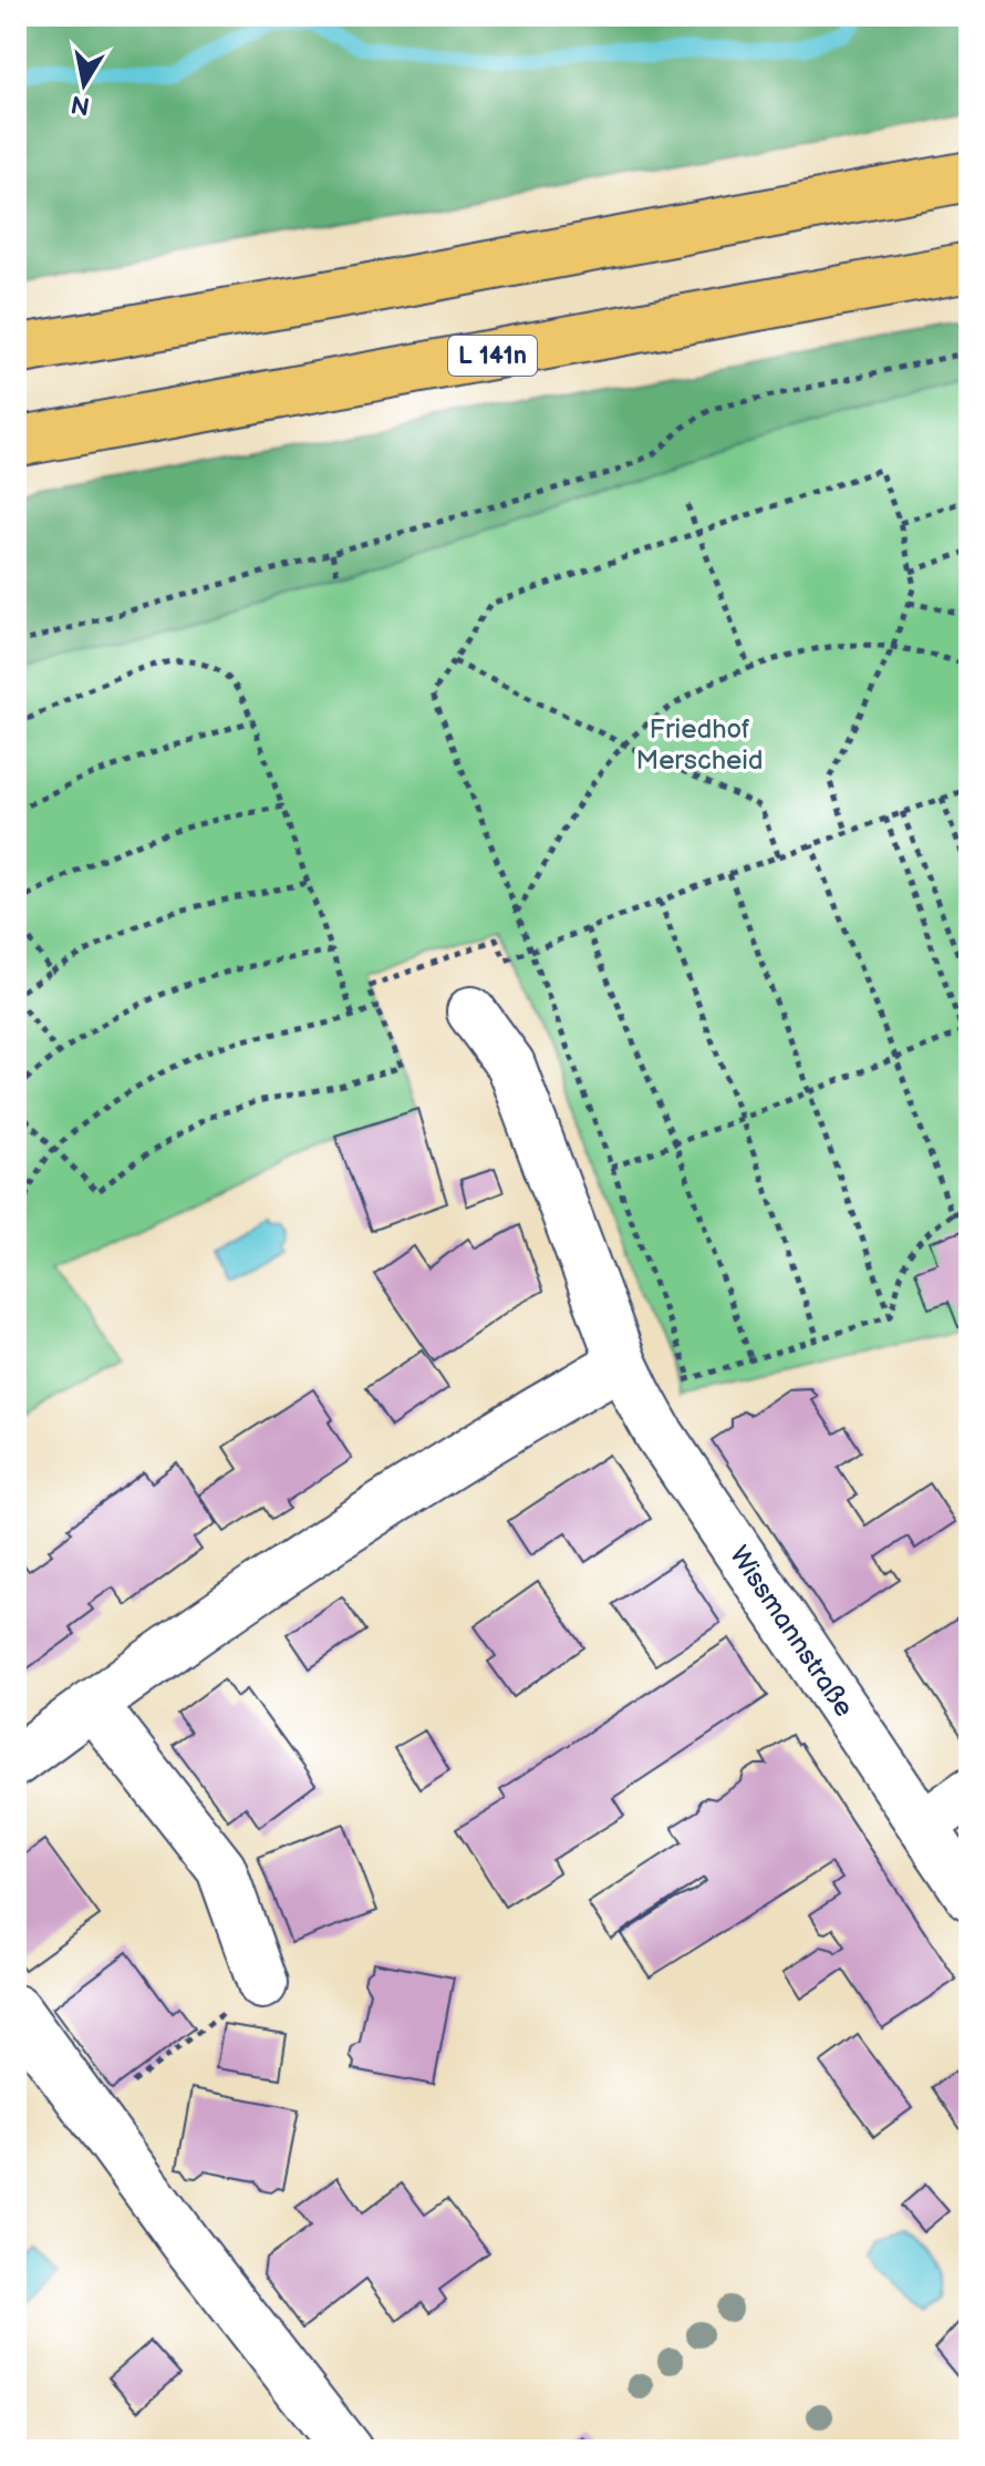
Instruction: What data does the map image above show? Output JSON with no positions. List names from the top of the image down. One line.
{"streets":{"highway":["L 141n"],"street":["Wissmannstraße"]},"parks":["Friedhof Merscheid"],"north":"bottom"}
